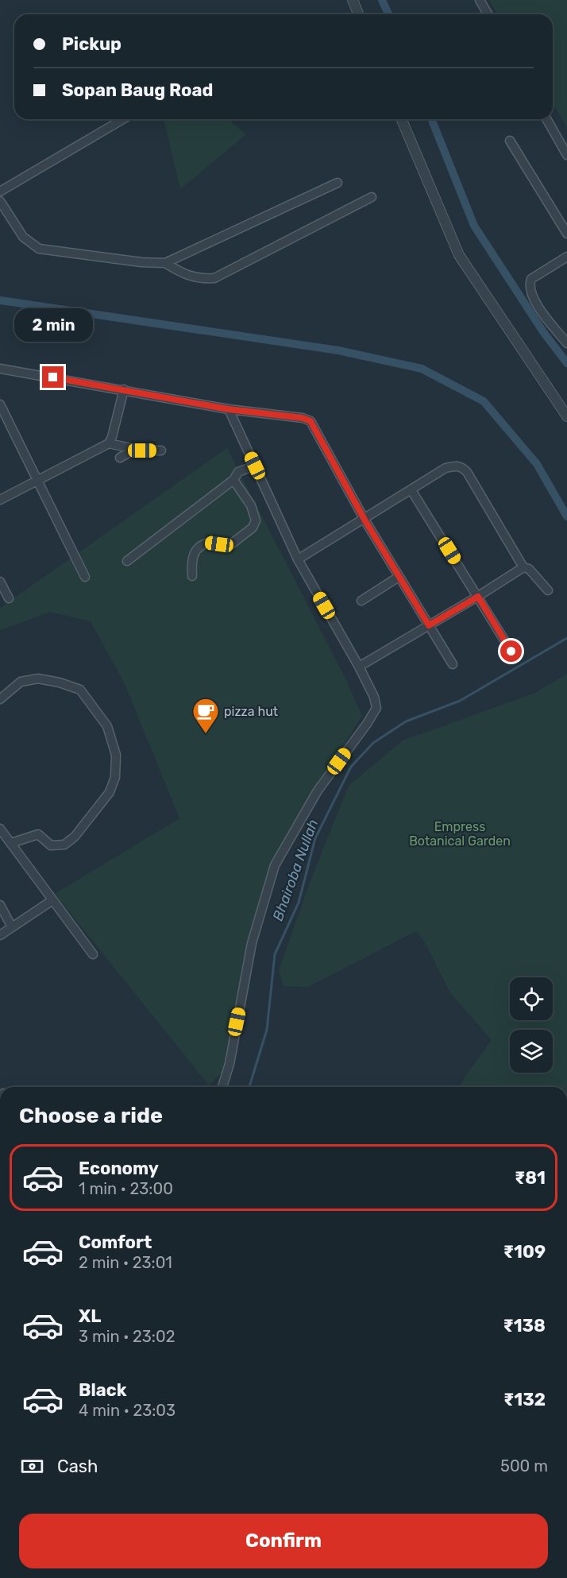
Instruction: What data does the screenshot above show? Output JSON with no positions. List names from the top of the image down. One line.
{"water":["Bhairoba Nullah"],"parks":["Empress Botanical Garden"],"places":{"cafe":["pizza hut"]},"page":{"banner":["Pickup","Sopan Baug Road"],"bubble":"2 min","heading":"Choose a ride","list":[{"name":"Economy","note":"1 min · 23:00","value":"₹81"},{"name":"Comfort","note":"2 min · 23:01","value":"₹109"},{"name":"XL","note":"3 min · 23:02","value":"₹138"},{"name":"Black","note":"4 min · 23:03","value":"₹132"}],"pay":["Cash","500 m"],"buttons":"Confirm"}}
